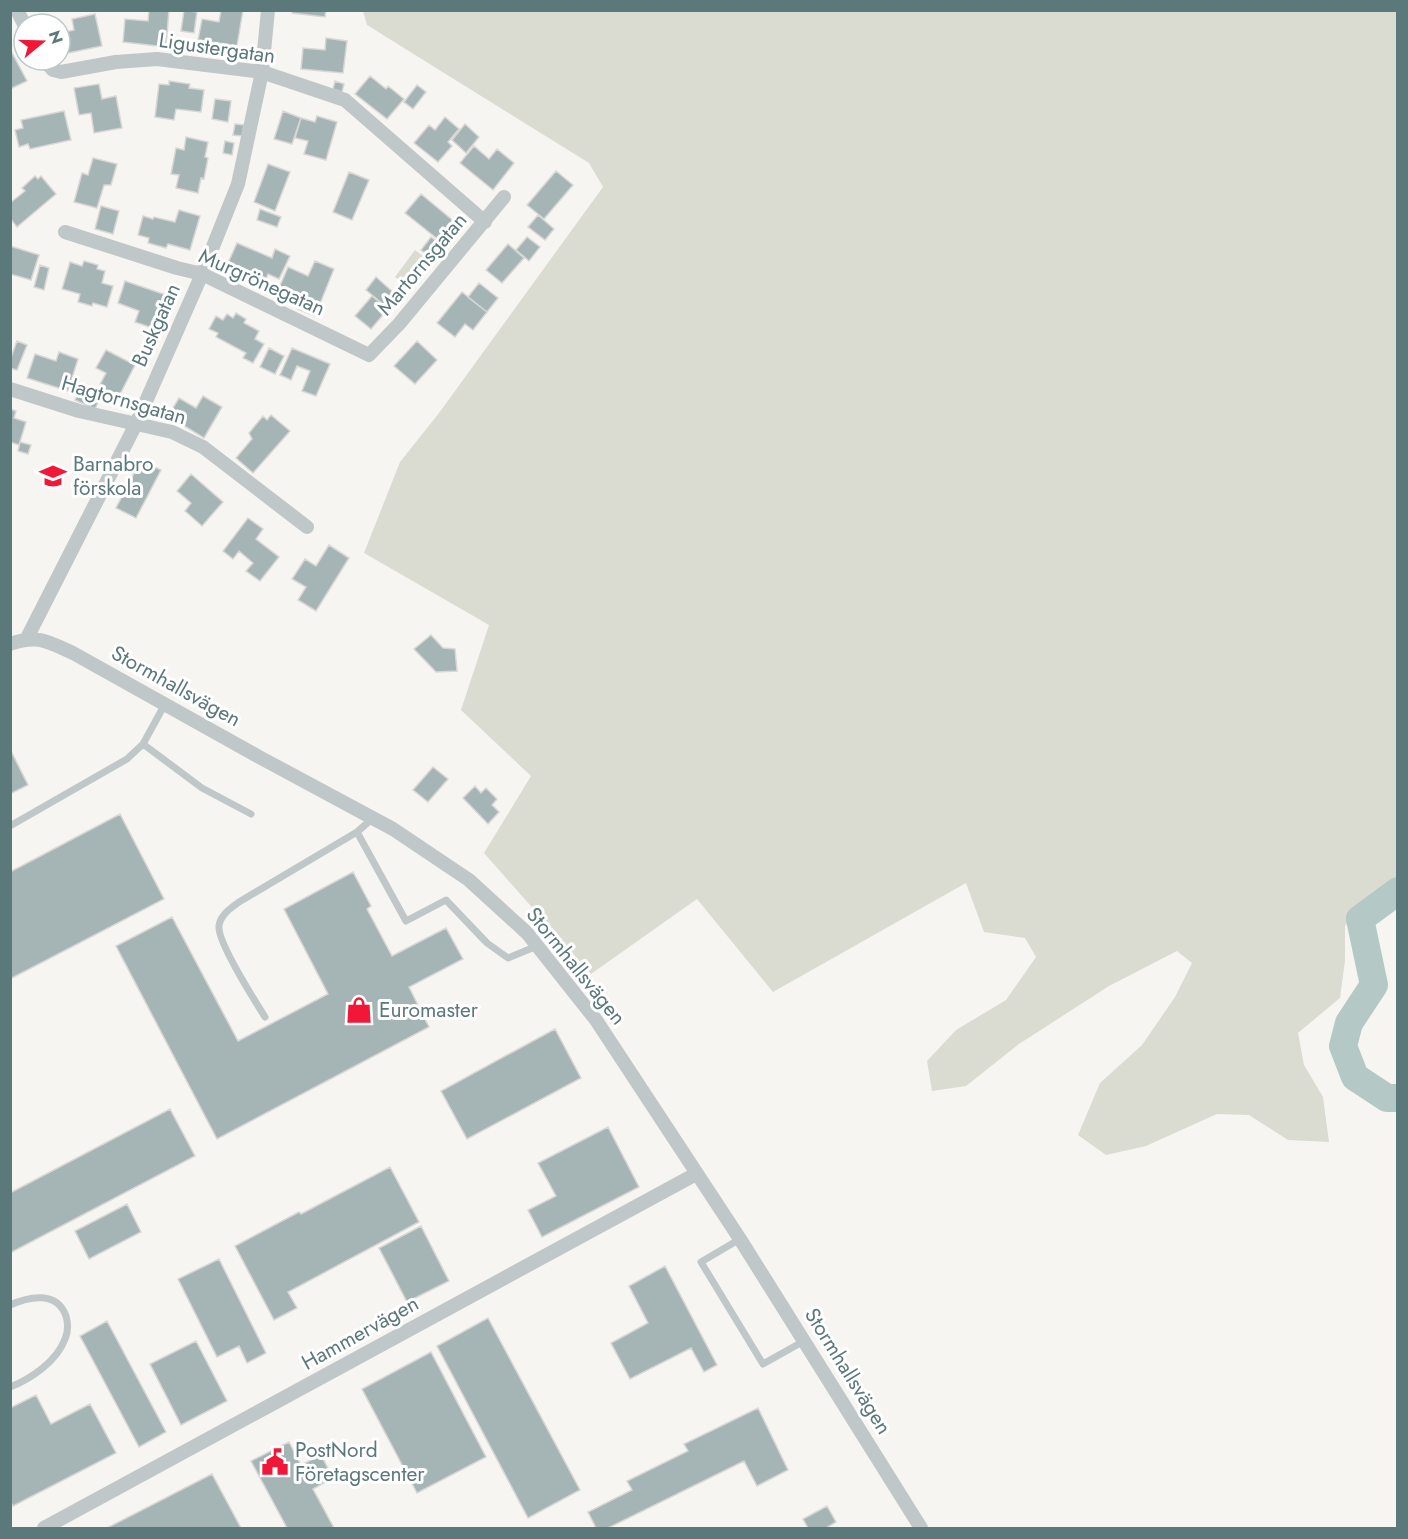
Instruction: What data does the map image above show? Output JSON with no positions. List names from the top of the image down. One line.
{"streets":{"street":["Ligustergatan","Martornsgatan","Murgrönegatan","Buskgatan","Hagtornsgatan","Stormhallsvägen","Hammervägen"]},"crossings":[["Ligustergatan","Martornsgatan"],["Ligustergatan","Buskgatan"],["Martornsgatan","Murgrönegatan"],["Murgrönegatan","Buskgatan"],["Buskgatan","Hagtornsgatan"],["Buskgatan","Stormhallsvägen"],["Stormhallsvägen","Hammervägen"]],"places":{"school or university":["Barnabro förskola"],"shop":["Euromaster"],"public building":["PostNord Företagscenter"]},"north":"right"}
